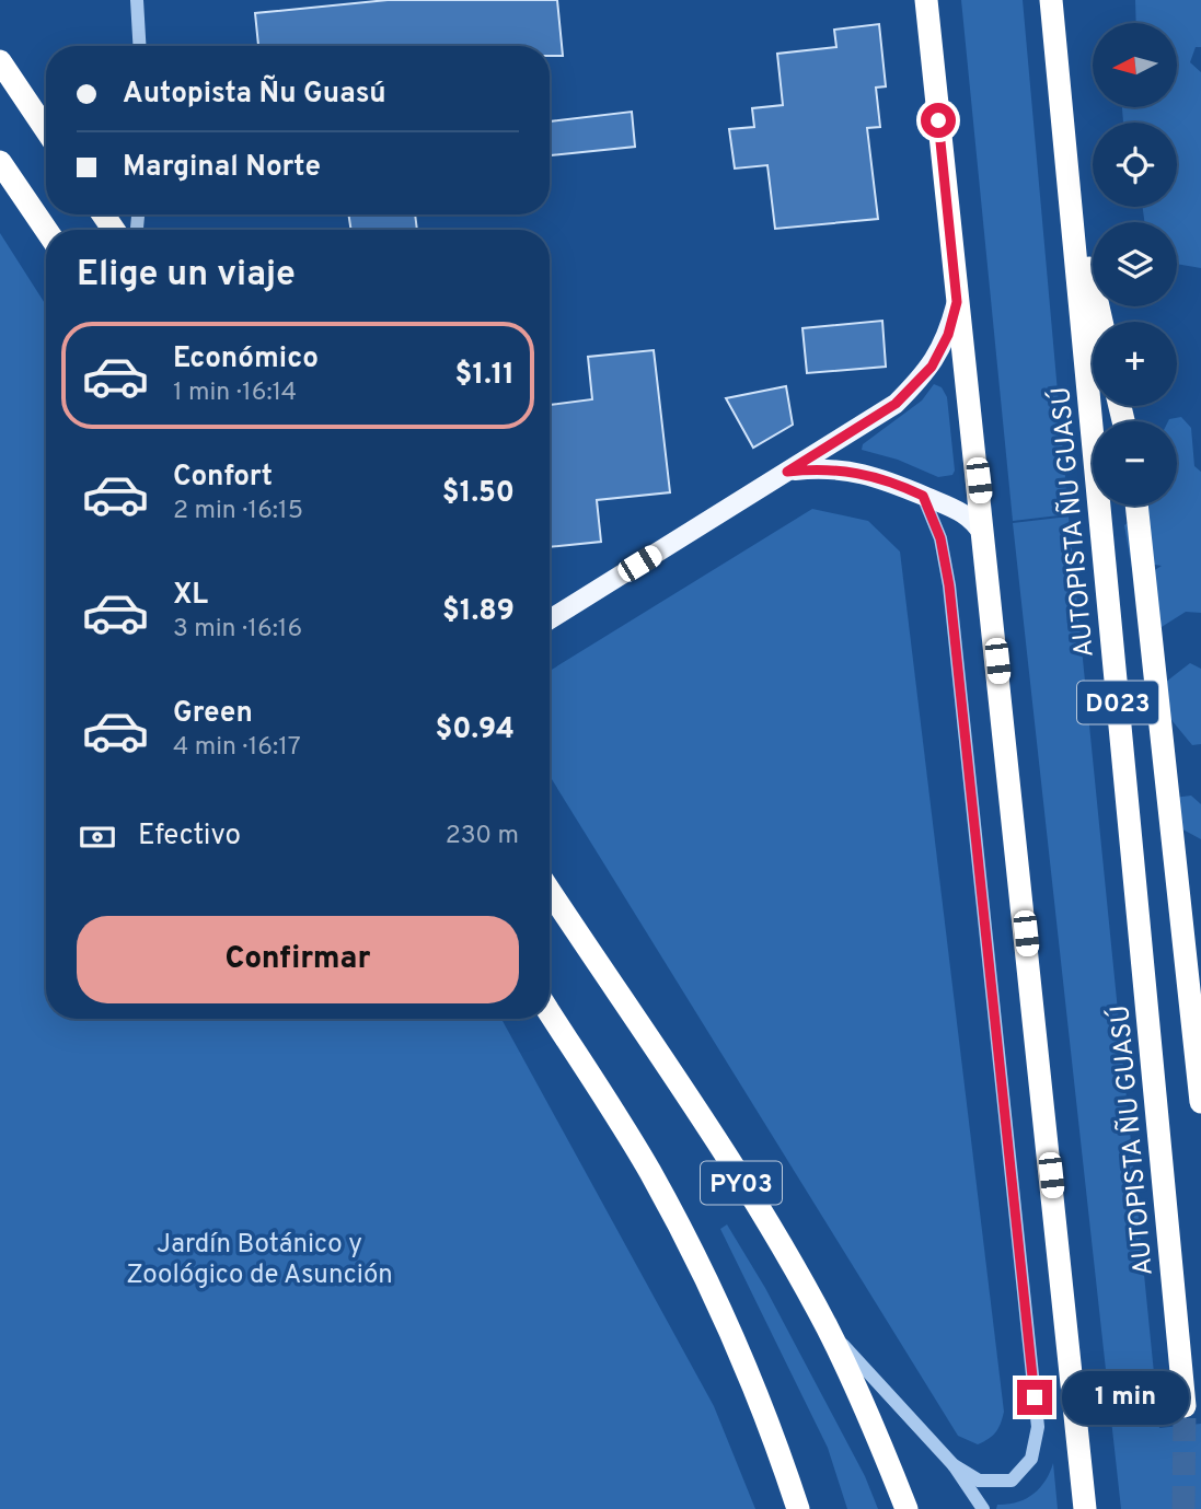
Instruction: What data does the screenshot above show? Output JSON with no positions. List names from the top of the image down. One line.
{"streets":{"highway":["AUTOPISTA ÑU GUASÚ","D023","PY03"]},"parks":["Jardín Botánico y Zoológico de Asunción"],"north":"left","page":{"map_buttons":["+","−"],"banner":["Autopista Ñu Guasú","Marginal Norte"],"heading":"Elige un viaje","list":[{"name":"Económico","note":"1 min · 16:14","value":"$1.11"},{"name":"Confort","note":"2 min · 16:15","value":"$1.50"},{"name":"XL","note":"3 min · 16:16","value":"$1.89"},{"name":"Green","note":"4 min · 16:17","value":"$0.94"}],"pay":["Efectivo","230 m"],"buttons":"Confirmar","bubble":"1 min"}}
